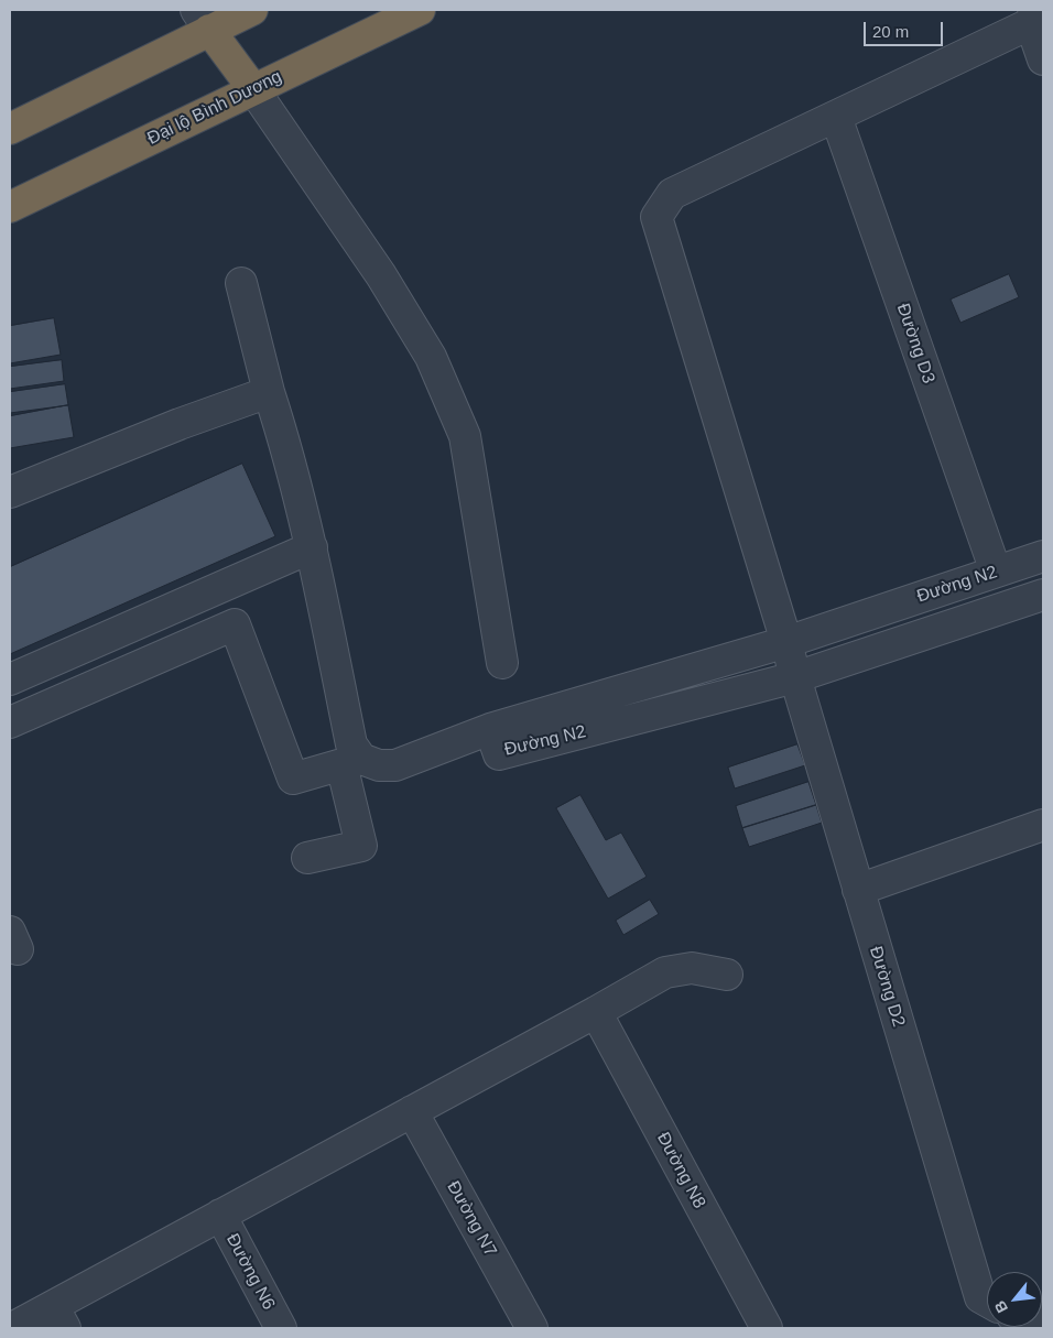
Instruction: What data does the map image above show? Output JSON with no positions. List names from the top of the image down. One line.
{"streets":{"highway":["Đại lộ Bình Dương"],"street":["Đường D3","Đường N2","Đường D2","Đường N8","Đường N7","Đường N6"]},"crossings":[["Đường D3","Đường N2"],["Đường D3","Đường D2"],["Đường N2","Đường D2"]],"scale_bar":"20 m","north":"bottom left"}
